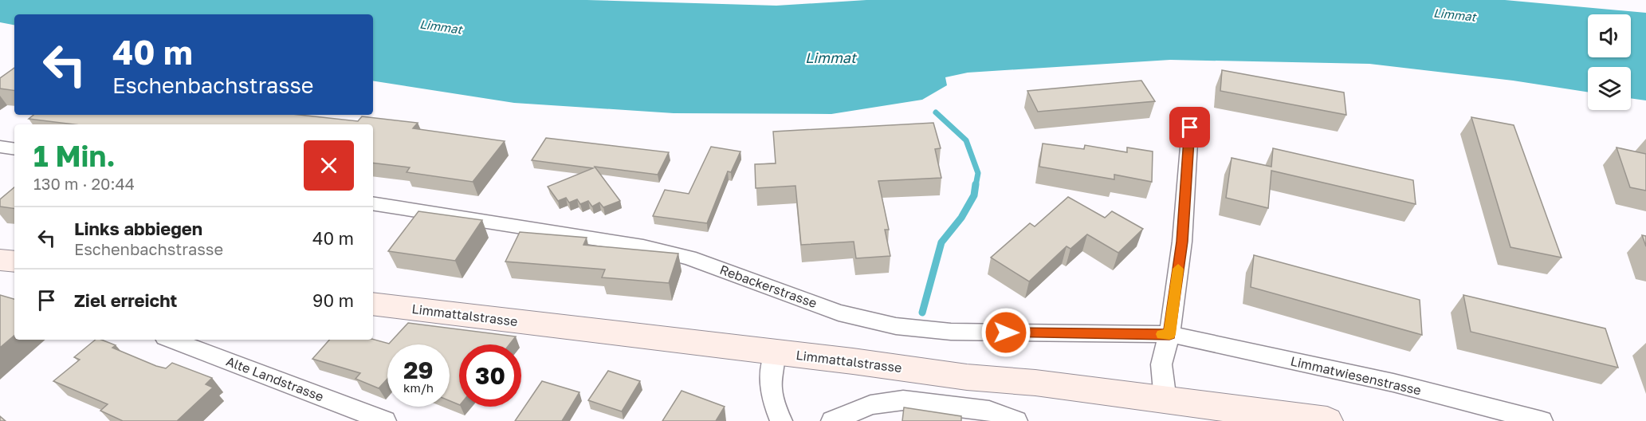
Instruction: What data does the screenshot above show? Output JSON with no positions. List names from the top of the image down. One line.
{"streets":{"main road":["Limmattalstrasse"],"street":["Rebackerstrasse","Limmatwiesenstrasse","Alte Landstrasse"]},"crossings":[["Rebackerstrasse","Limmatwiesenstrasse"]],"water":["Limmat"],"page":{"turn":["40 m","Eschenbachstrasse"],"heading":["1 Min.","130 m · 20:44"],"list":[{"name":"Links abbiegen","note":"Eschenbachstrasse","value":"40 m"},{"name":"Ziel erreicht","value":"90 m"}],"speed":"29 km/h","limit":"30"}}
